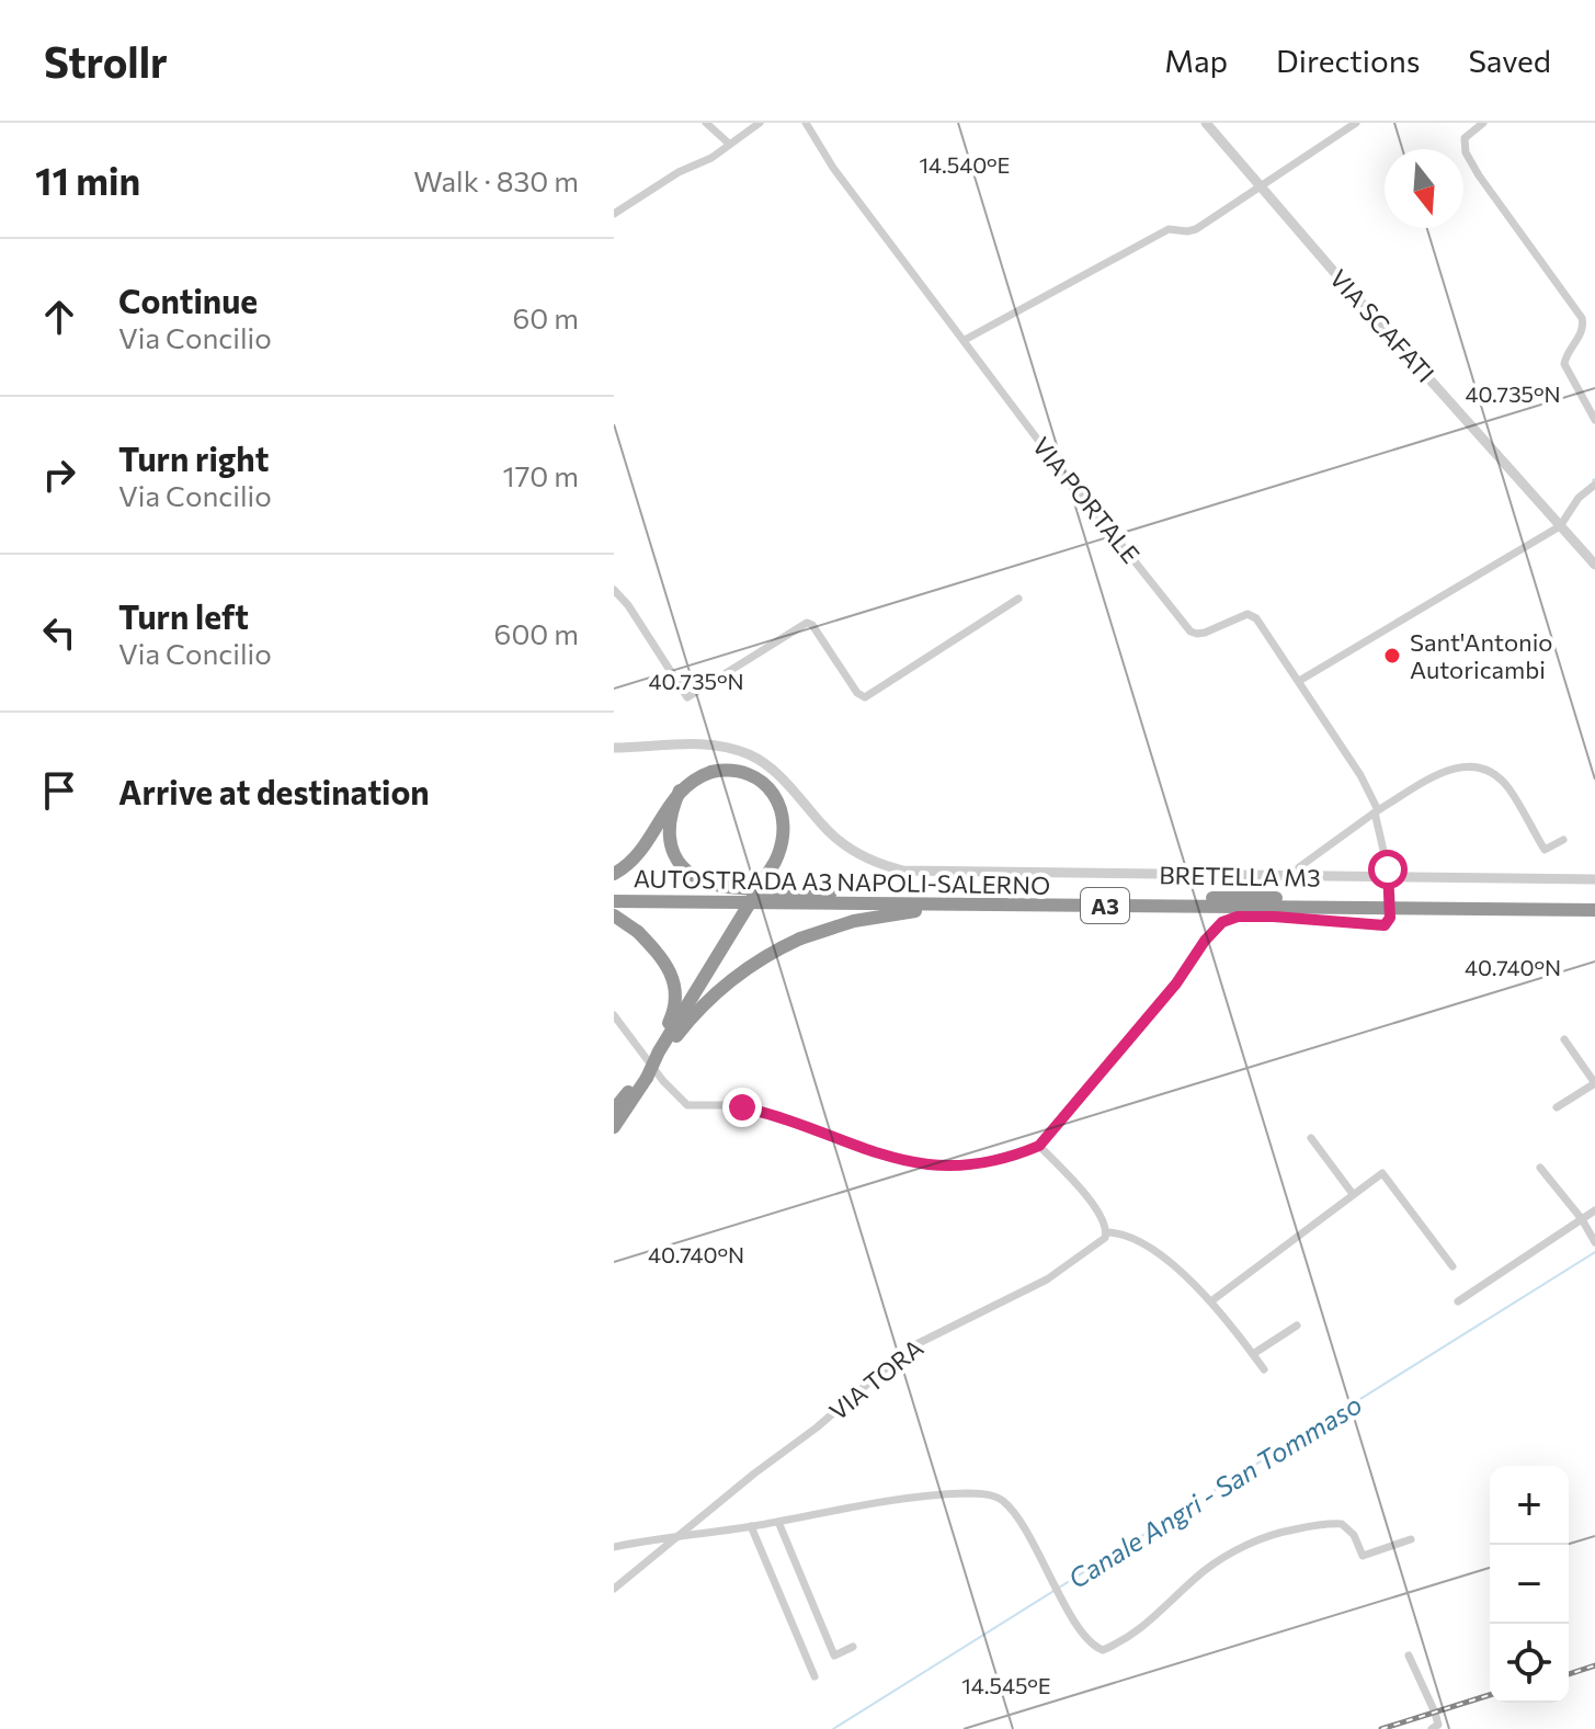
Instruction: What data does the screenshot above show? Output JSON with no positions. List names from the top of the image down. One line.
{"streets":{"highway":["AUTOSTRADA A3 NAPOLI-SALERNO","A3"],"street":["VIA SCAFATI","VIA PORTALE","BRETELLA M3","VIA TORA"]},"crossings":[["AUTOSTRADA A3 NAPOLI-SALERNO","A3"]],"water":["Canale Angri - San Tommaso"],"places":["Sant'Antonio Autoricambi"],"north":"bottom","page":{"header":"Strollr","nav":["Map","Directions","Saved"],"heading":["11 min","Walk · 830 m"],"list":[["Continue","Via Concilio","60 m"],["Turn right","Via Concilio","170 m"],["Turn left","Via Concilio","600 m"],"Arrive at destination"],"map_buttons":["+","−"]},"coordinates":["14.540°E","40.735°N","40.740°N","14.545°E"]}
